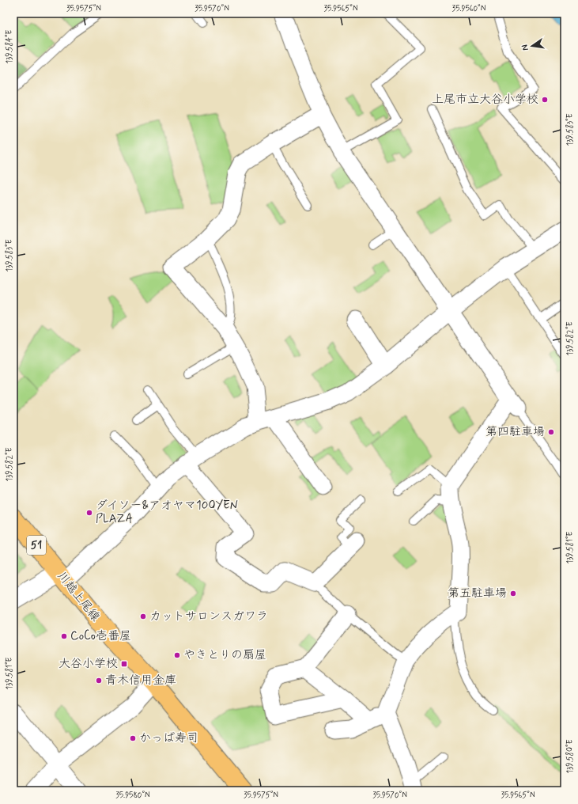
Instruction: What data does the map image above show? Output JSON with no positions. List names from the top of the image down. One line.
{"streets":{"main road":["51","川越上尾線"]},"places":{"other":["上尾市立大谷小学校","第四駐車場","ダイソー&アオヤマ100YEN PLAZA","第五駐車場","カットサロンスガワラ","CoCo壱番屋","やきとりの扇屋","青木信用金庫","かっぱ寿司"],"transit":["大谷小学校"]},"north":"left","coordinates":["35.9575°N","35.9570°N","35.9565°N","35.9560°N","139.584°E","139.583°E","139.582°E","139.581°E","139.580°E","35.9580°N"]}
